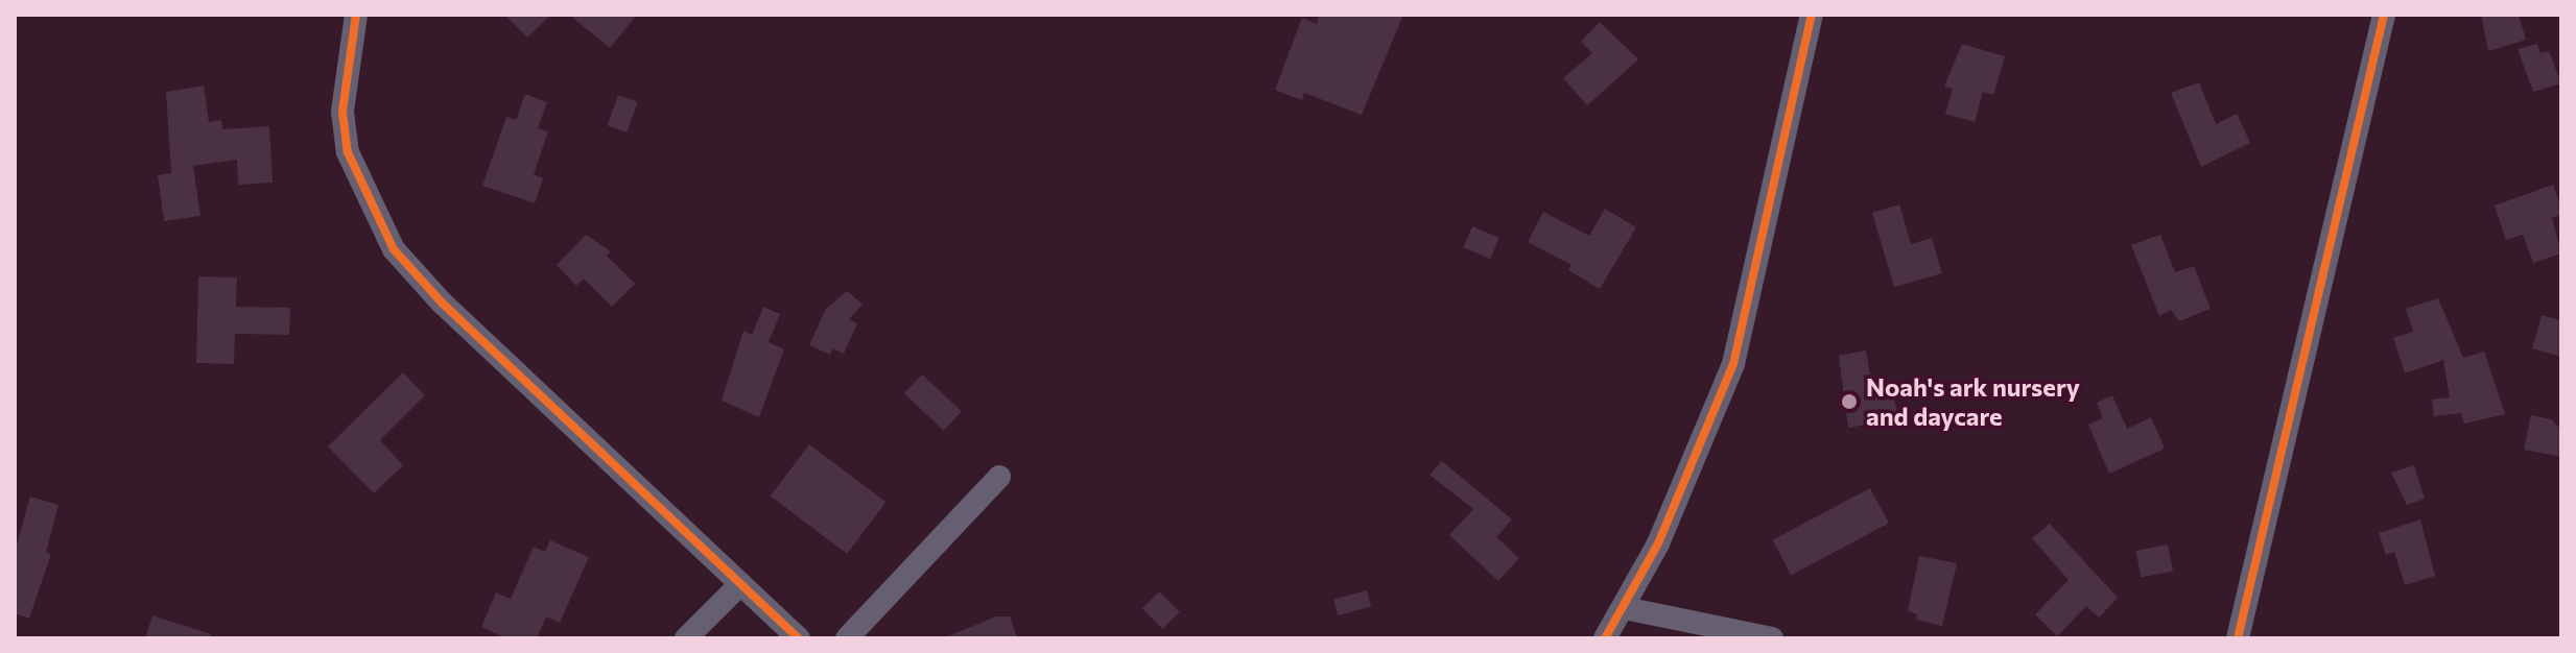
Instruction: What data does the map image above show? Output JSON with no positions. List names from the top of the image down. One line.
{"places":["Noah's ark nursery and daycare"]}
